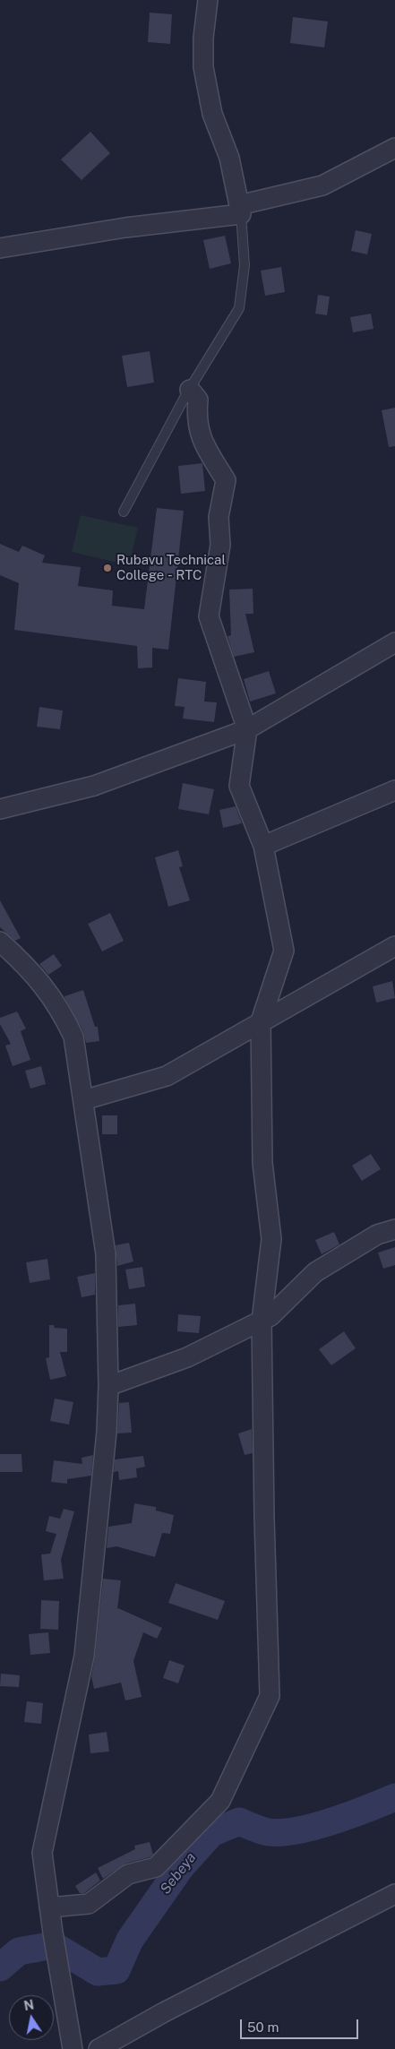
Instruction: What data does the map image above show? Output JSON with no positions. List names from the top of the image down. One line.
{"water":["Sebeya"],"places":["Rubavu Technical College - RTC"],"scale_bar":"50 m","north":"top"}
